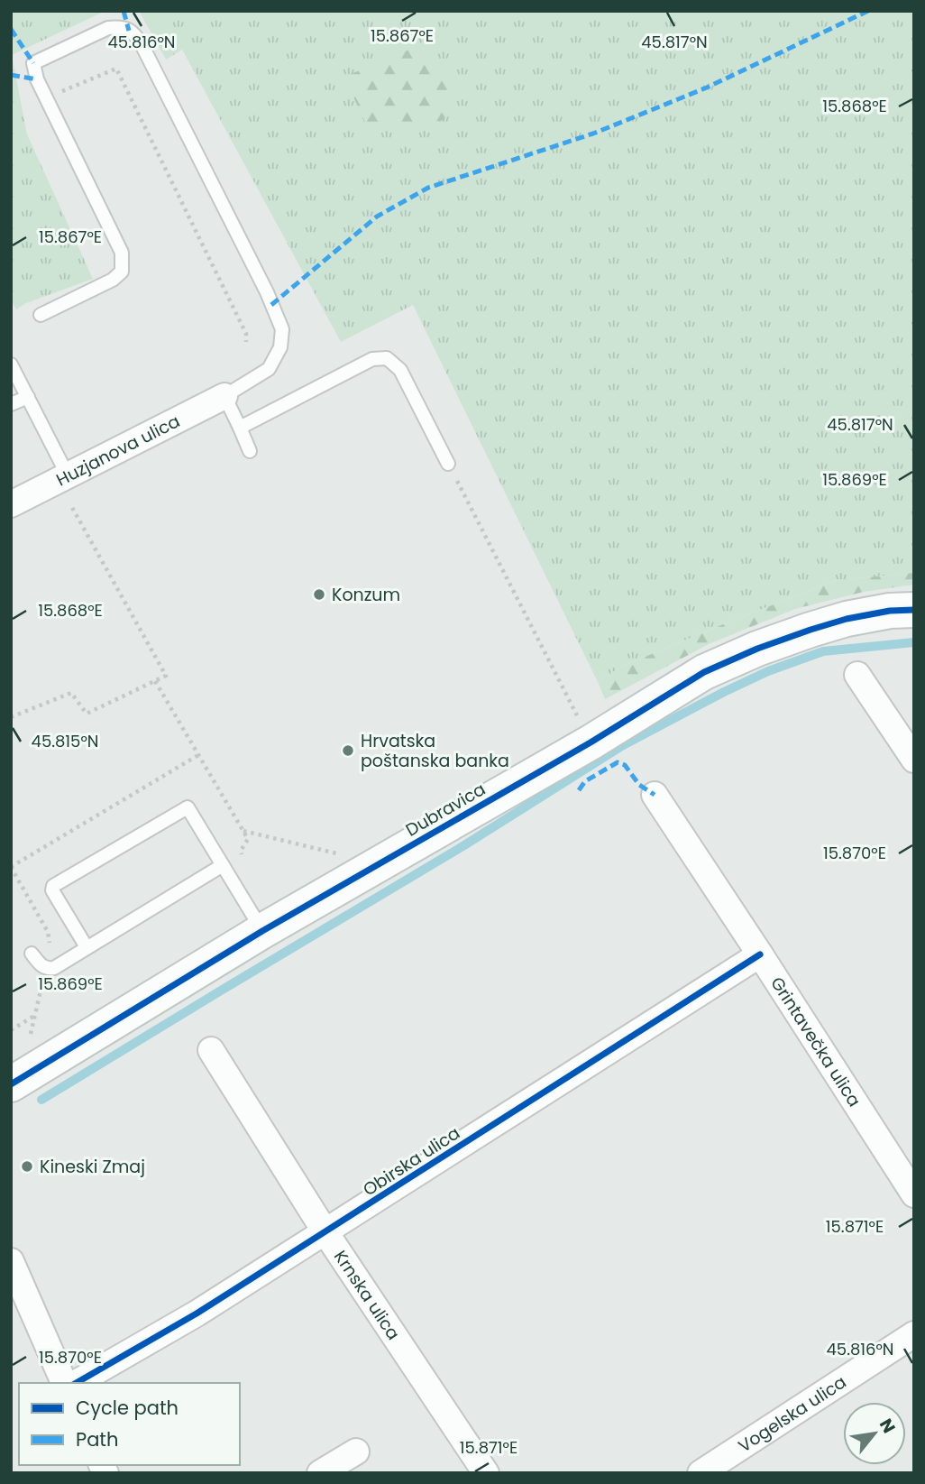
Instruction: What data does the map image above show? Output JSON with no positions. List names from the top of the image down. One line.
{"streets":{"street":["Huzjanova ulica","Dubravica","Grintavečka ulica","Obirska ulica","Krnska ulica","Vogelska ulica"]},"crossings":[["Grintavečka ulica","Obirska ulica"],["Obirska ulica","Krnska ulica"]],"places":["Konzum","Hrvatska poštanska banka","Kineski Zmaj"],"legend":["Cycle path","Path"],"north":"top right","coordinates":["15.867°E","45.816°N","45.817°N","15.868°E","15.869°E","45.815°N","15.870°E","15.871°E"]}
